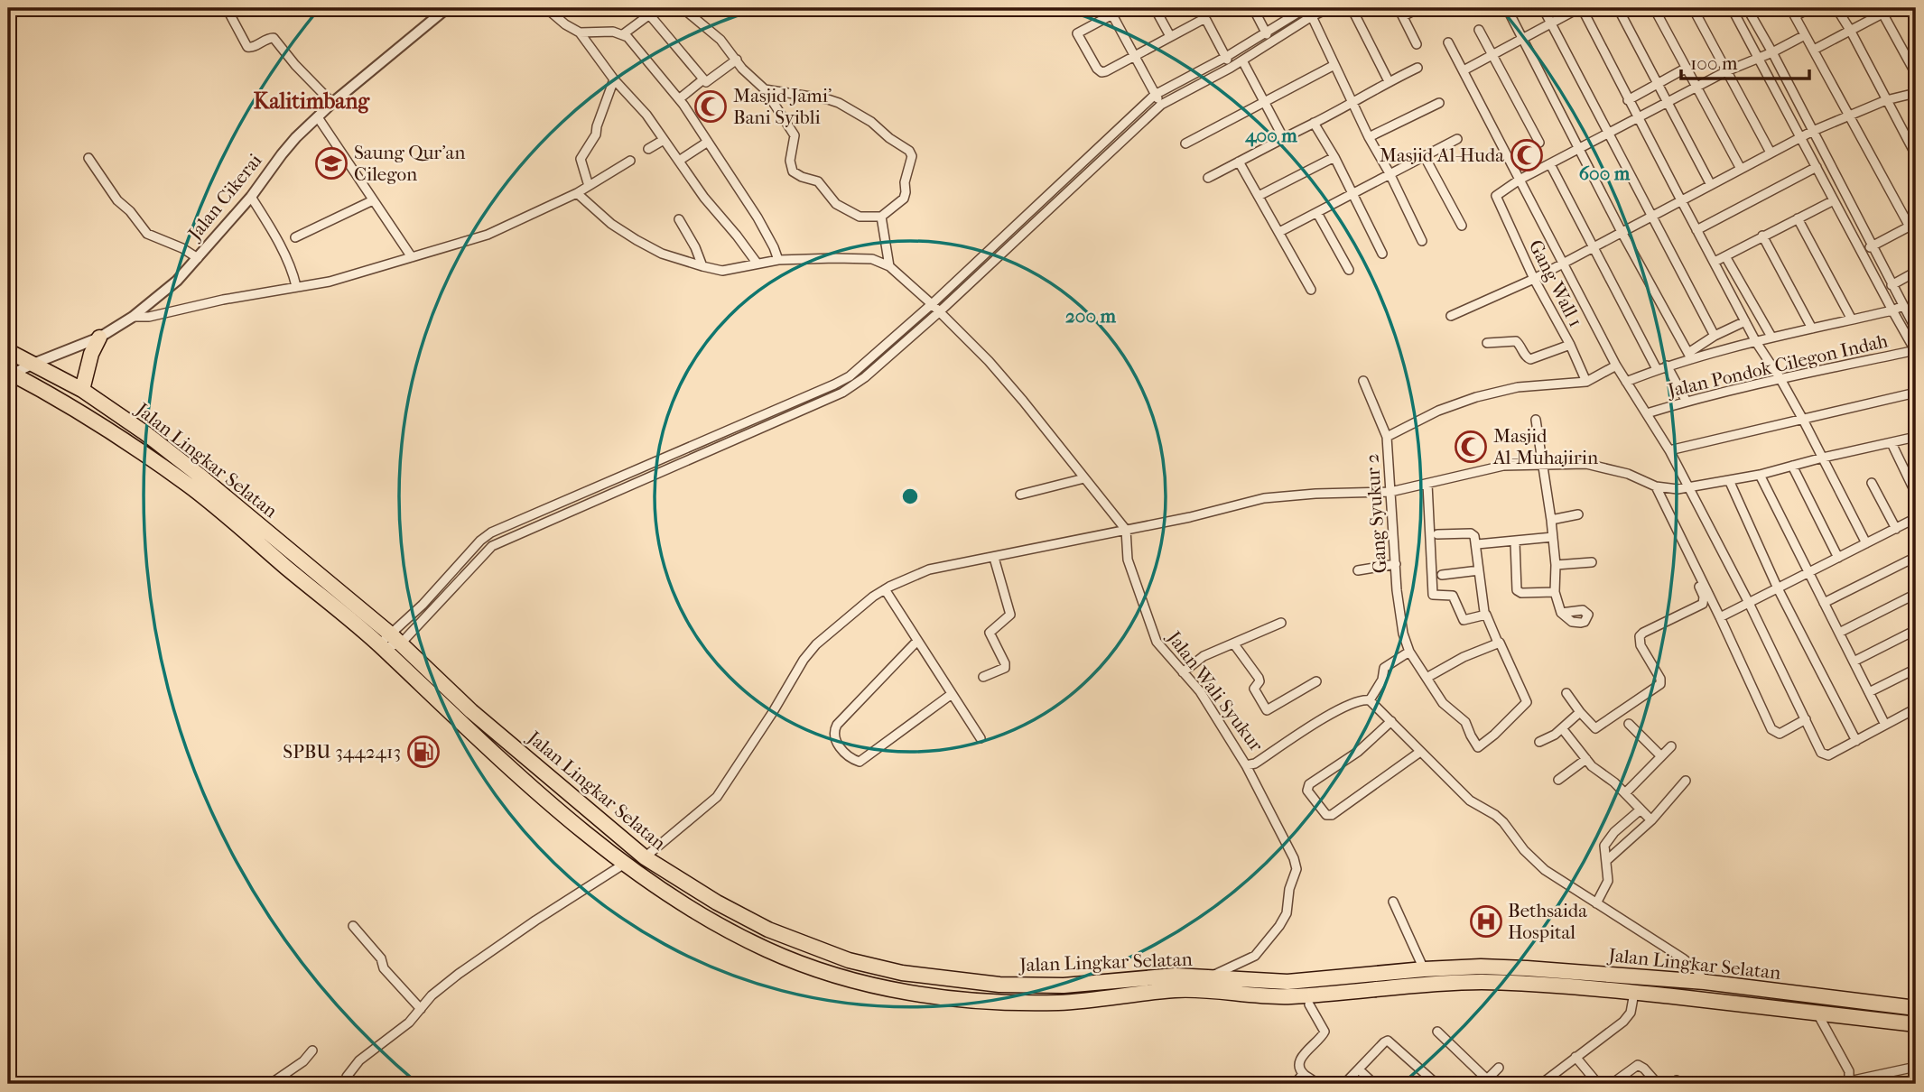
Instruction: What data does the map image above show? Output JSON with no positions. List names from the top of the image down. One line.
{"streets":{"highway":["Jalan Lingkar Selatan"],"street":["Jalan Cikerai","Gang Wall 1","Jalan Pondok Cilegon Indah","Gang Syukur 2","Jalan Wali Syukur"]},"crossings":[["Jalan Cikerai","Jalan Lingkar Selatan"],["Gang Wall 1","Gang Syukur 2"]],"districts":["Kalitimbang"],"places":{"mosque":["Masjid Jami' Bani Syibli","Masjid Al-Huda","Masjid Al-Muhajirin"],"school or university":["Saung Qur'an Cilegon"],"fuel station":["SPBU 3442413"],"hospital":["Bethsaida Hospital"]},"scale_bar":"100 m","rings":["400 m","600 m","200 m"]}
